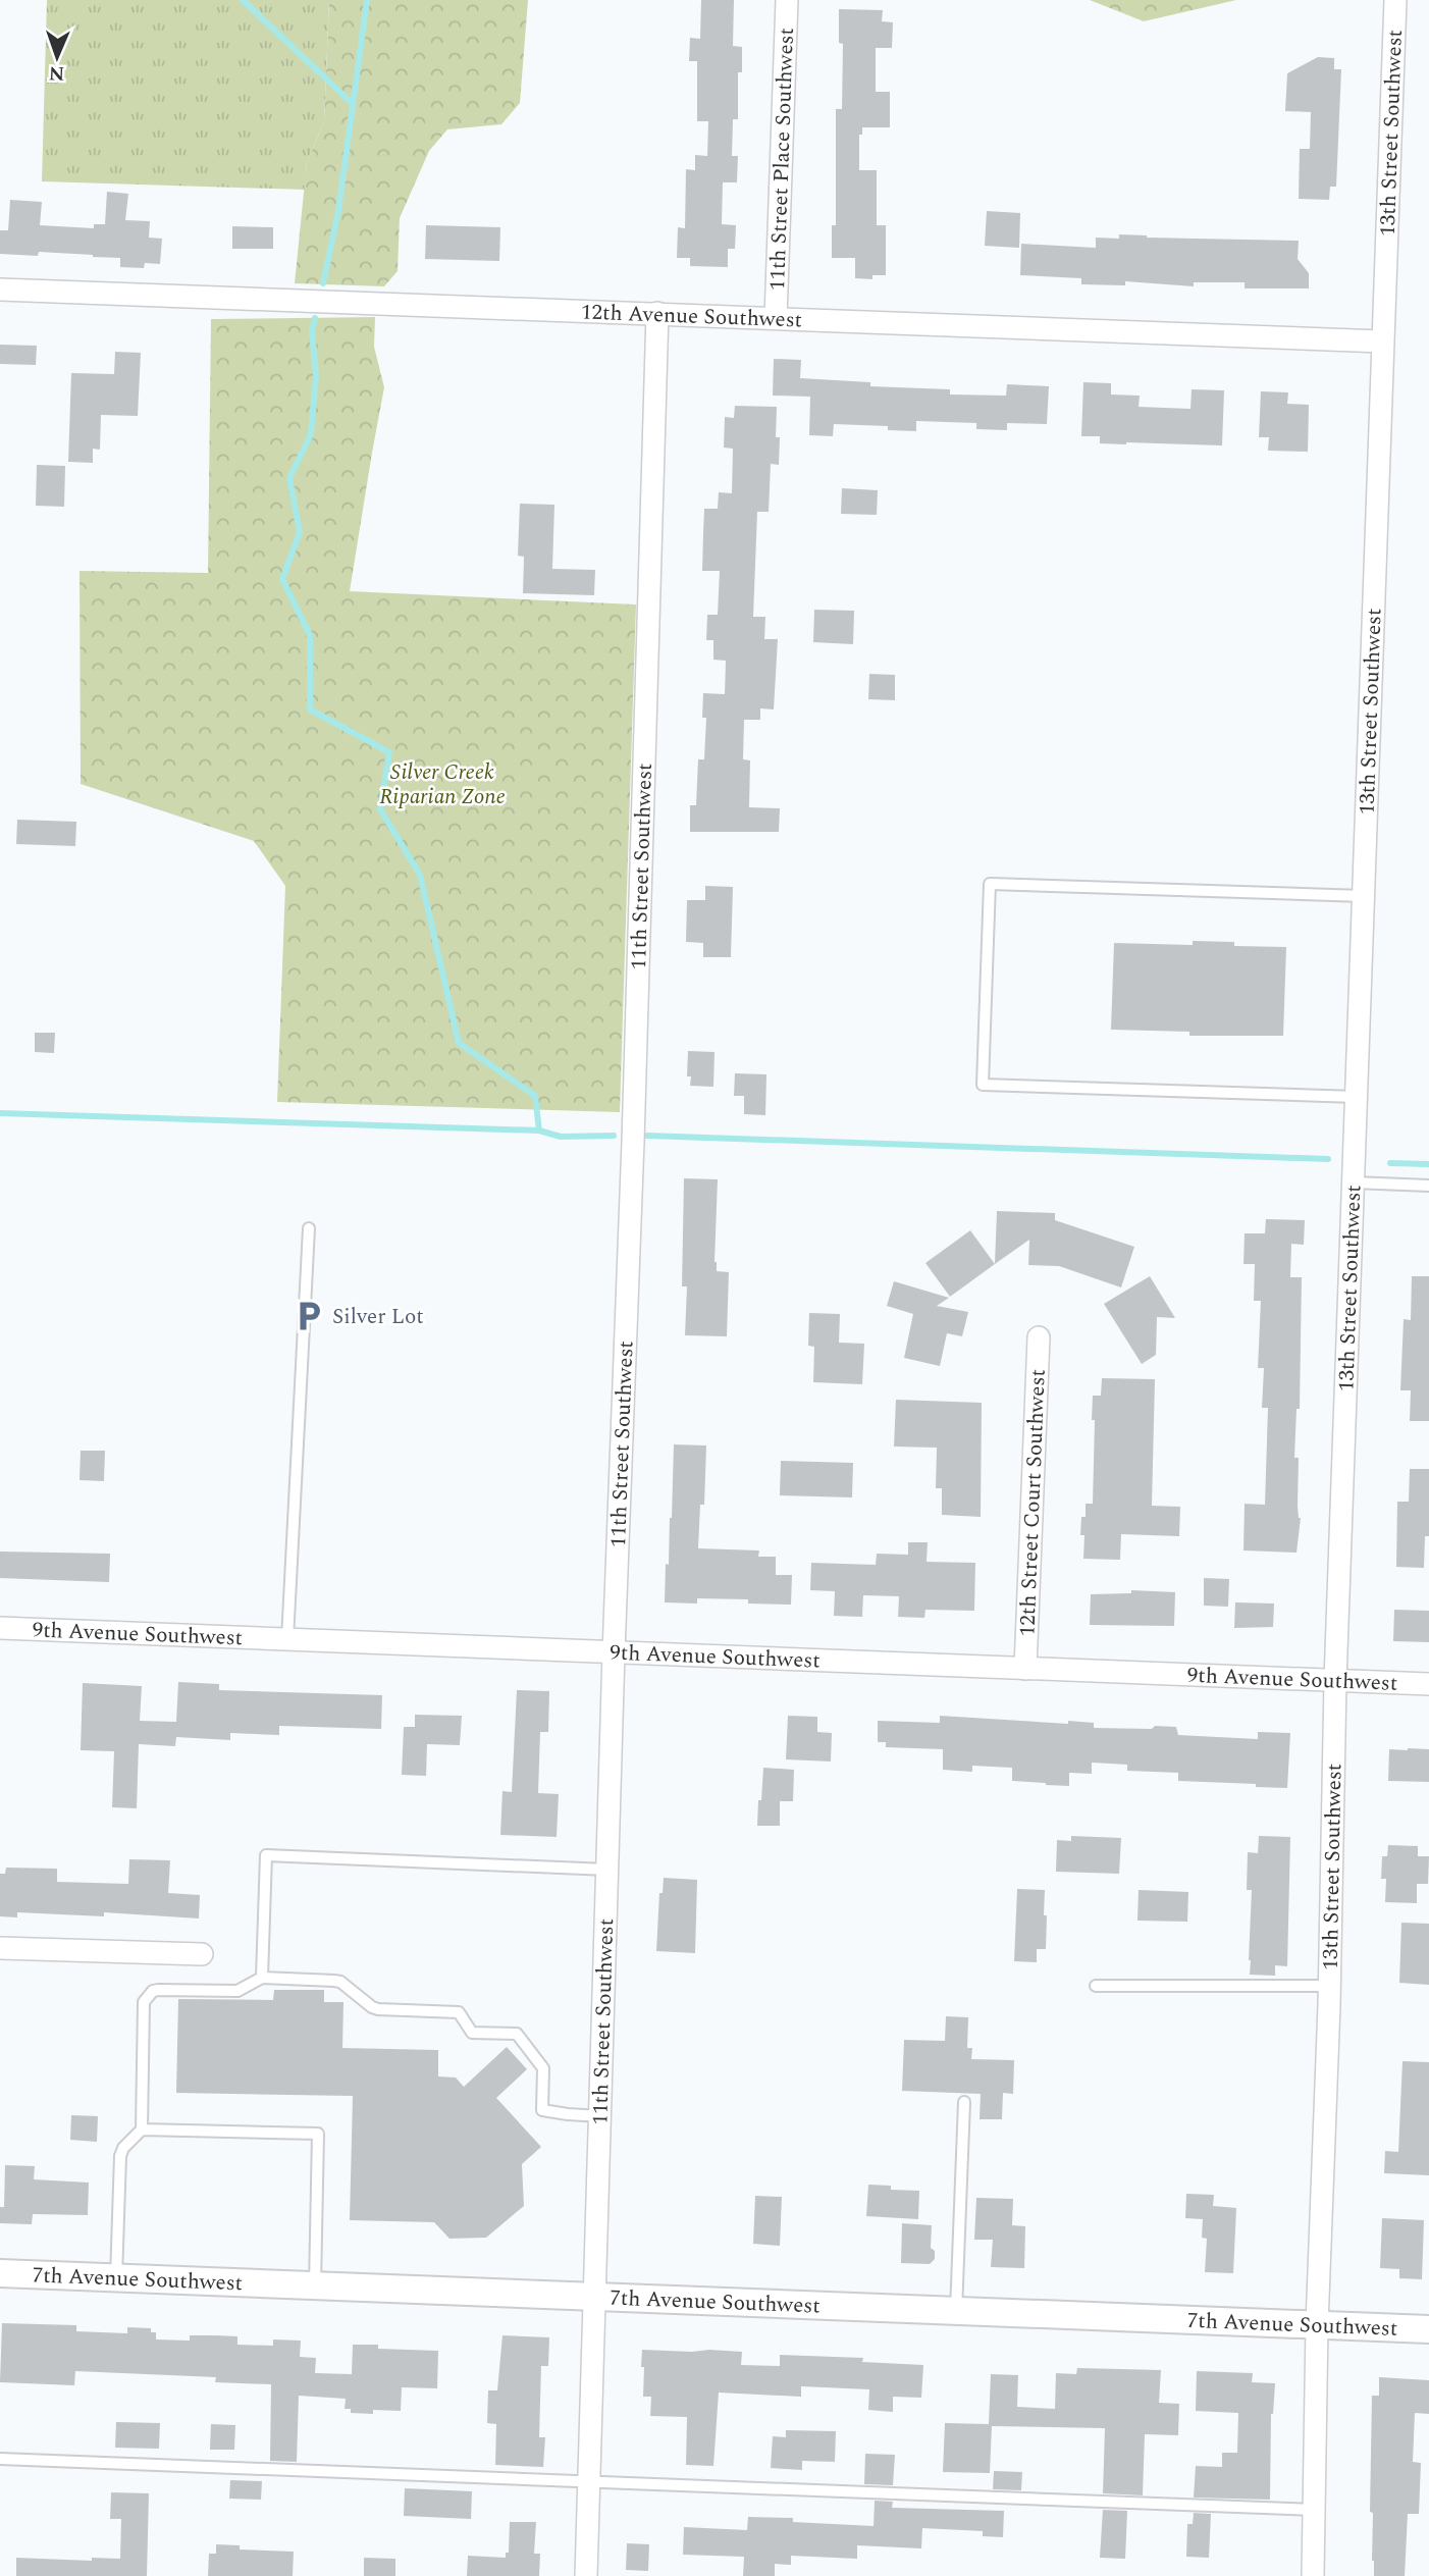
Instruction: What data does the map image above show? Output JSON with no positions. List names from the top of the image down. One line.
{"streets":{"street":["13th Street Southwest","11th Street Place Southwest","12th Avenue Southwest","11th Street Southwest","12th Street Court Southwest","9th Avenue Southwest","7th Avenue Southwest"]},"crossings":[["13th Street Southwest","12th Avenue Southwest"],["13th Street Southwest","9th Avenue Southwest"],["13th Street Southwest","7th Avenue Southwest"],["11th Street Place Southwest","12th Avenue Southwest"],["12th Avenue Southwest","11th Street Southwest"],["11th Street Southwest","9th Avenue Southwest"],["11th Street Southwest","7th Avenue Southwest"],["12th Street Court Southwest","9th Avenue Southwest"]],"parks":["Silver Creek Riparian Zone"],"places":{"parking":["Silver Lot"]},"north":"bottom"}
